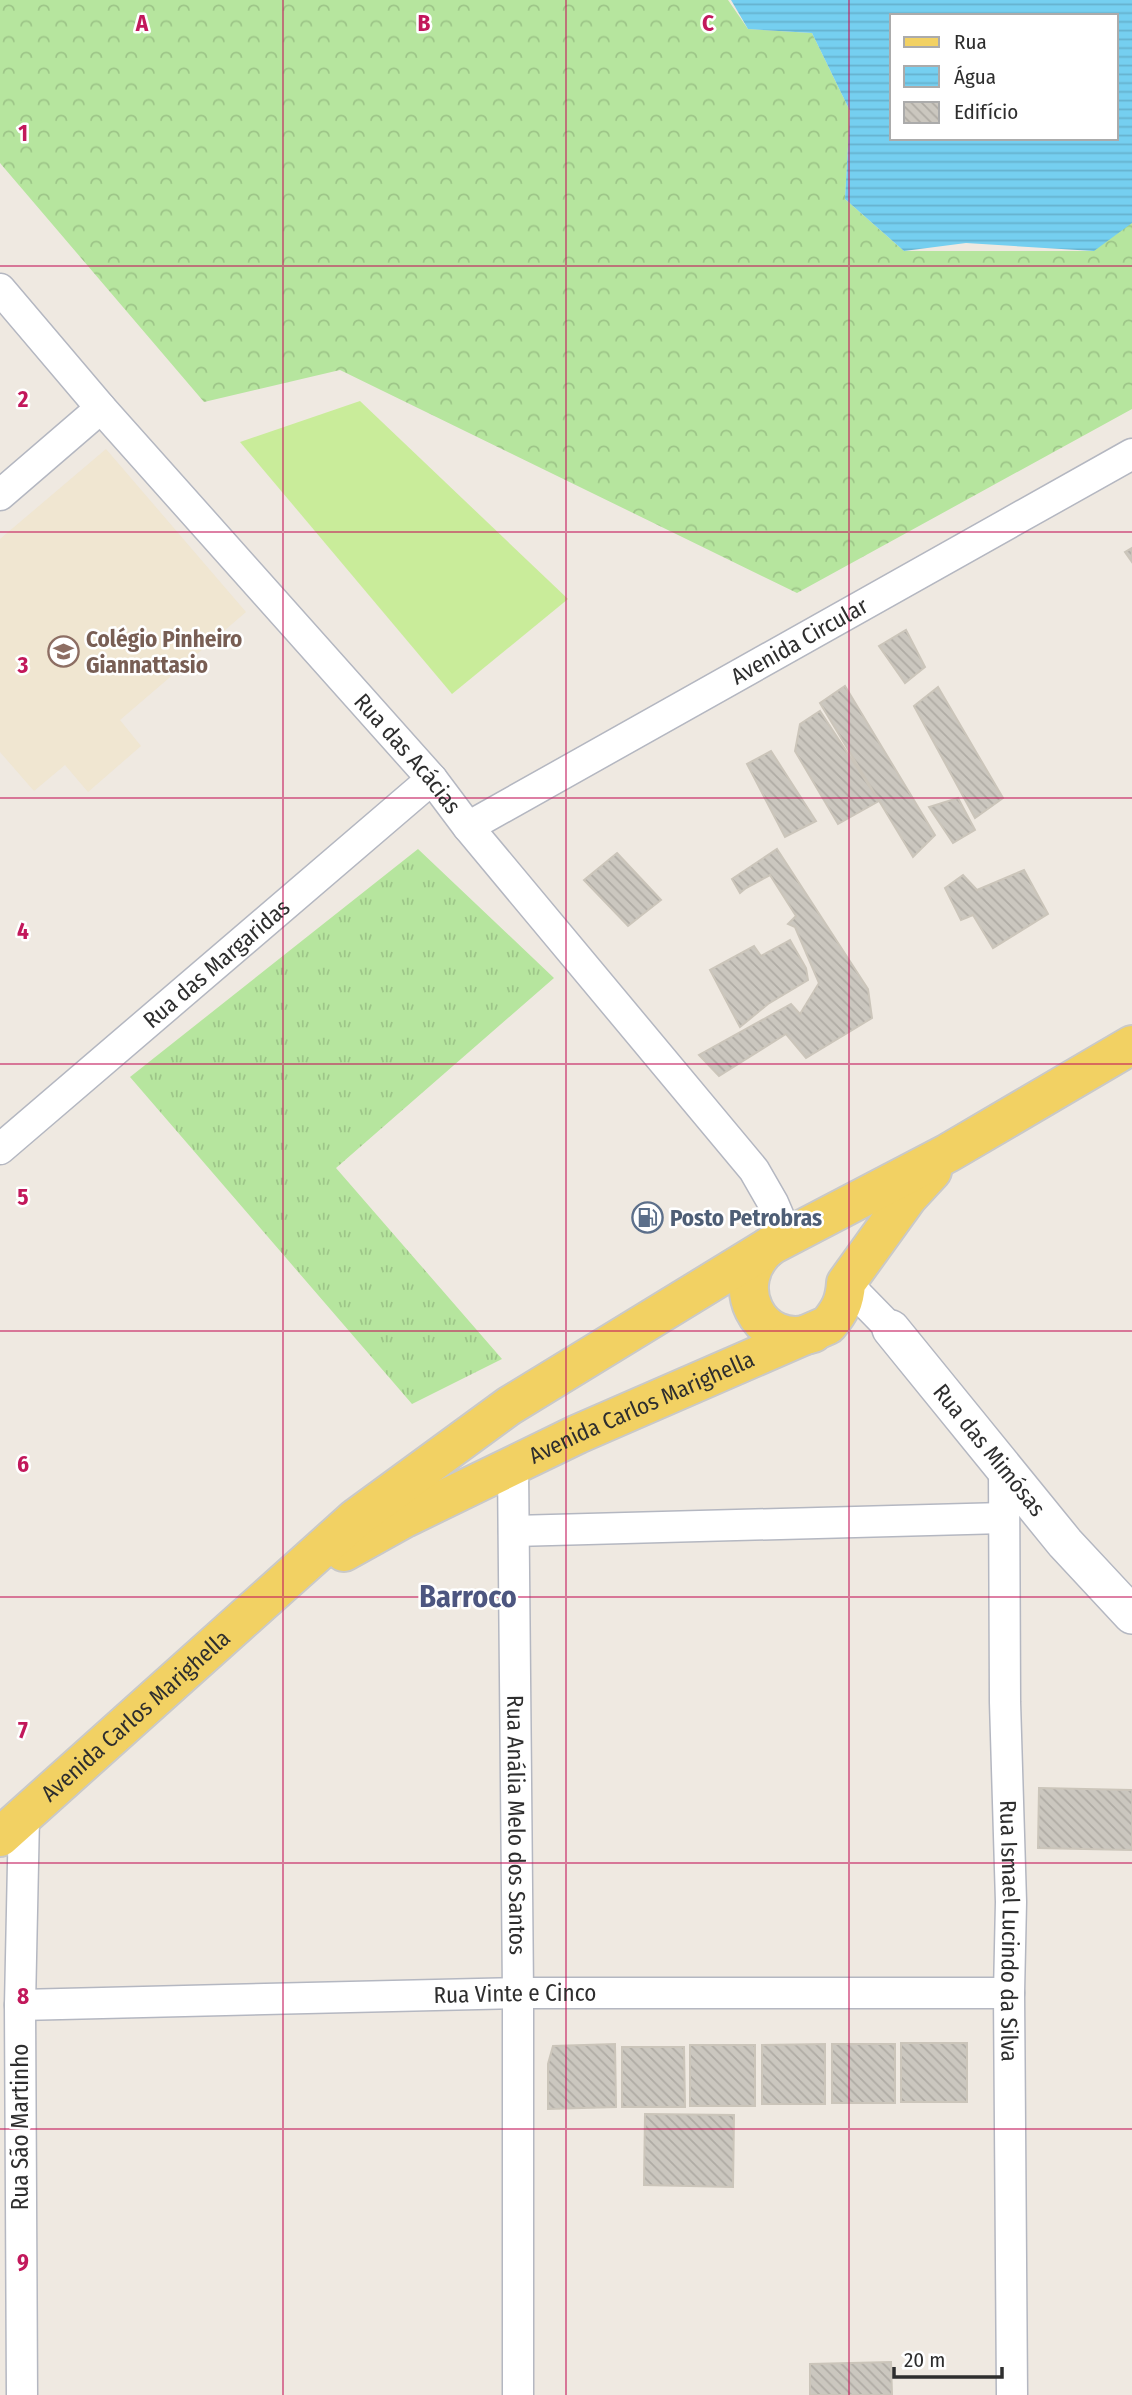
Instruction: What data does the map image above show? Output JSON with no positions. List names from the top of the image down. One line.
{"streets":{"main road":["Avenida Carlos Marighella"],"street":["Avenida Circular","Rua das Acácias","Rua das Margaridas","Rua das Mimósas","Rua Anália Melo dos Santos","Rua Ismael Lucindo da Silva","Rua Vinte e Cinco","Rua São Martinho"]},"crossings":[["Avenida Circular","Rua das Acácias"],["Rua das Acácias","Rua das Margaridas"],["Rua das Acácias","Avenida Carlos Marighella"],["Rua das Acácias","Rua das Mimósas"],["Avenida Carlos Marighella","Rua das Mimósas"],["Avenida Carlos Marighella","Rua Anália Melo dos Santos"],["Avenida Carlos Marighella","Rua São Martinho"],["Rua das Mimósas","Rua Ismael Lucindo da Silva"],["Rua Anália Melo dos Santos","Rua Vinte e Cinco"],["Rua Ismael Lucindo da Silva","Rua Vinte e Cinco"],["Rua Vinte e Cinco","Rua São Martinho"]],"districts":["Barroco"],"places":{"school or university":["Colégio Pinheiro Giannattasio"],"fuel station":["Posto Petrobras"]},"legend":["Rua","Água","Edifício"],"scale_bar":"20 m","grid":{"columns":["A","B","C"],"rows":["1","2","3","4","5","6","7","8","9"]}}
